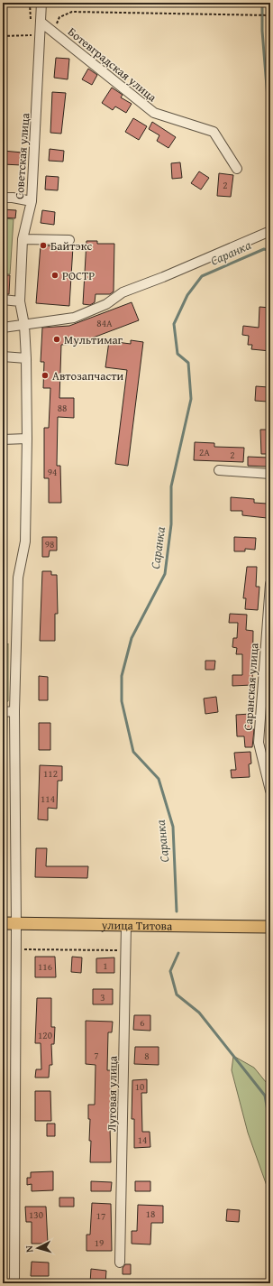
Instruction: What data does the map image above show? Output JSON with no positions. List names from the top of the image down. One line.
{"streets":{"main road":["улица Титова"],"street":["Ботевградская улица","Советская улица","Саранская улица","Луговая улица"]},"crossings":[["Ботевградская улица","Советская улица"],["Советская улица","улица Титова"],["улица Титова","Луговая улица"]],"water":["Саранка"],"places":["Байтэкс","РОСТР","Мультимаг","Автозапчасти"],"house_numbers":["2","84А","88","2А","2","94","98","112","114","1","116","3","6","120","7","8","10","14","18","130","17","19"],"north":"left"}
